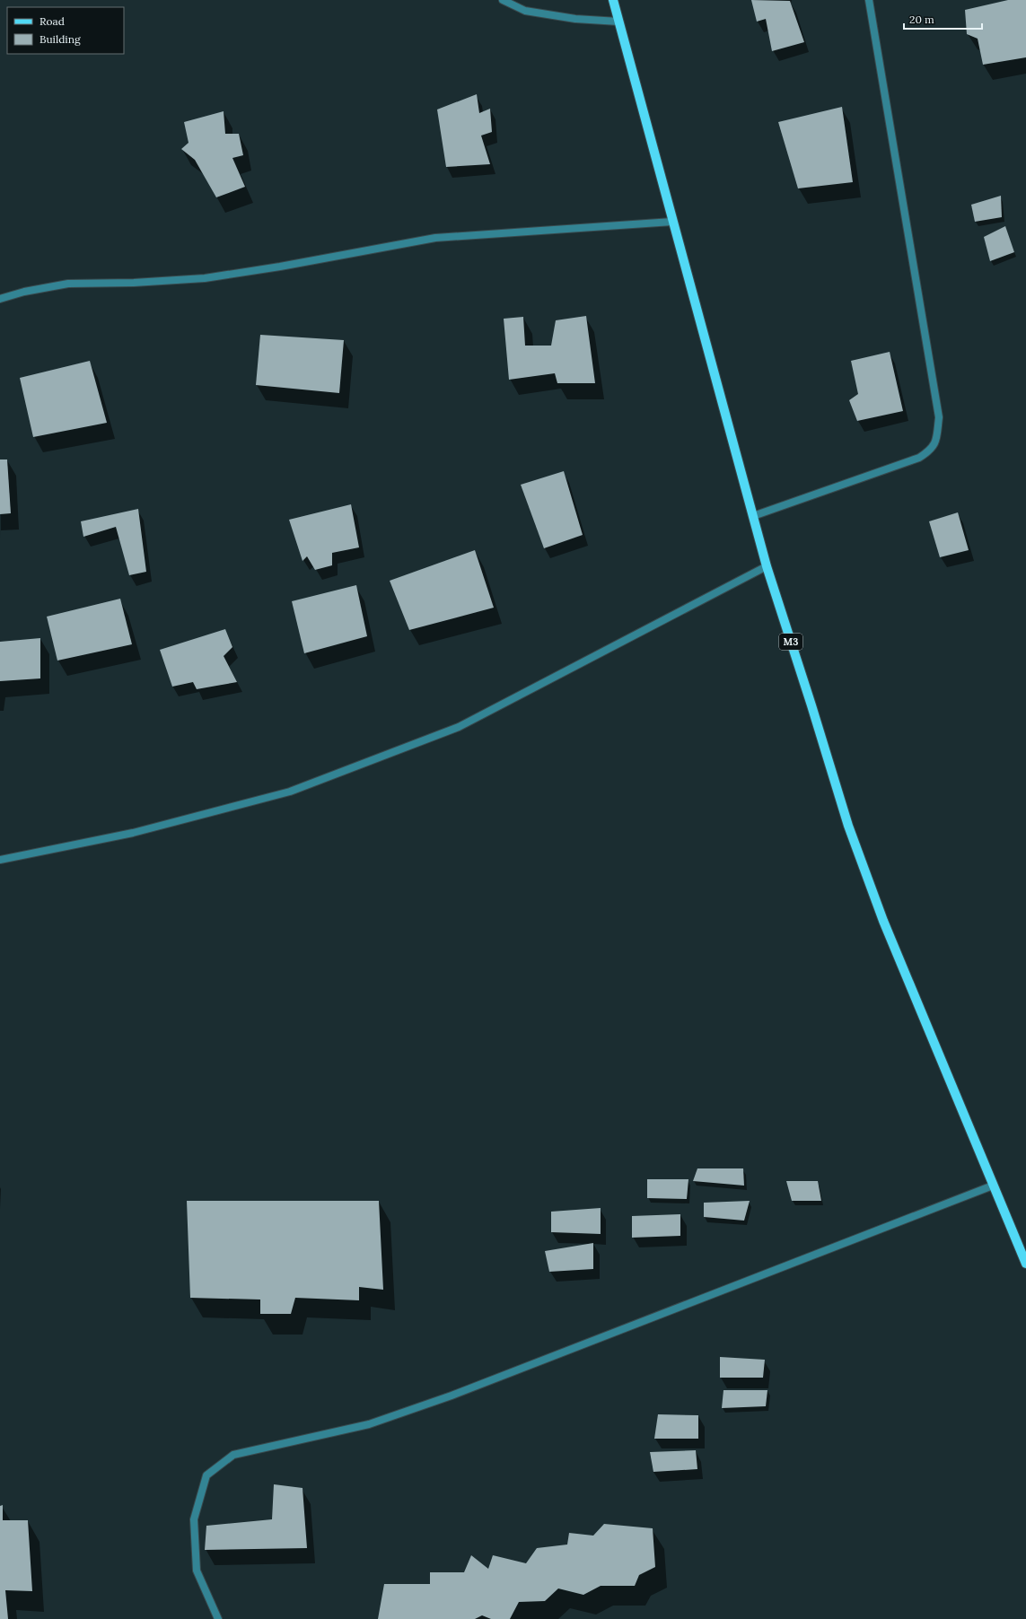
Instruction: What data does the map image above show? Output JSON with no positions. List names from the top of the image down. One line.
{"streets":{"main road":["M3"]},"legend":["Road","Building"],"scale_bar":"20 m"}
